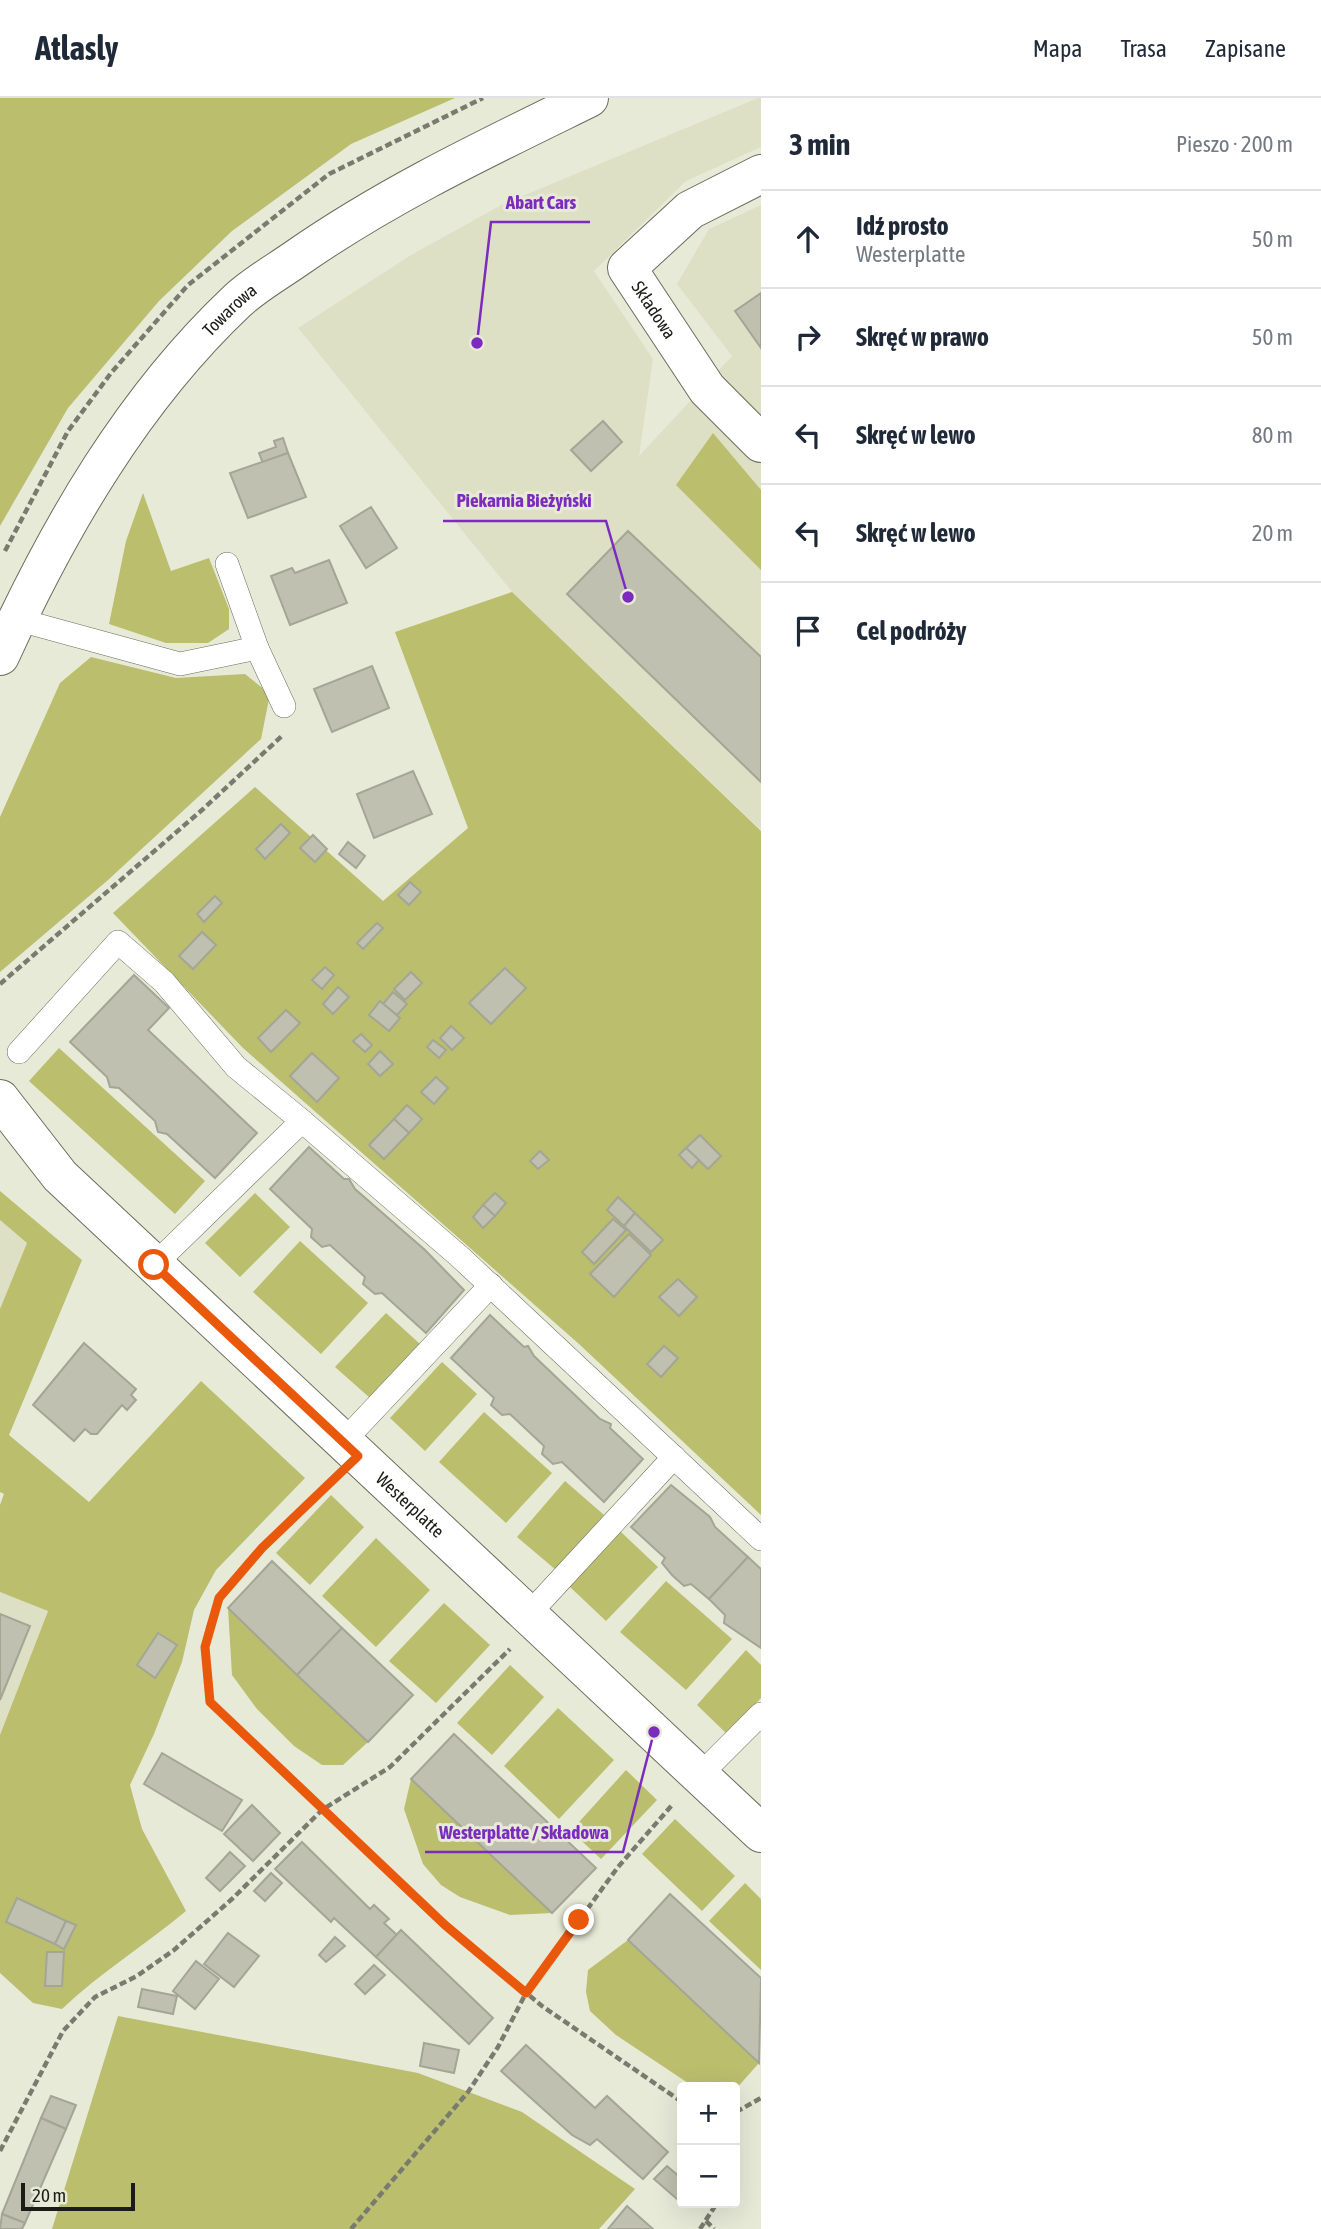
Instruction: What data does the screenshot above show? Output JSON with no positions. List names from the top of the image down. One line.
{"streets":{"main road":["Składowa","Towarowa","Westerplatte"]},"places":["Abart Cars","Piekarnia Bieżyński","Westerplatte / Składowa"],"scale_bar":"20 m","page":{"header":"Atlasly","nav":["Mapa","Trasa","Zapisane"],"heading":["3 min","Pieszo · 200 m"],"list":[["Idź prosto","Westerplatte","50 m"],["Skręć w prawo","50 m"],["Skręć w lewo","80 m"],["Skręć w lewo","20 m"],"Cel podróży"],"map_buttons":["+","−"],"scale":"20 m"}}
